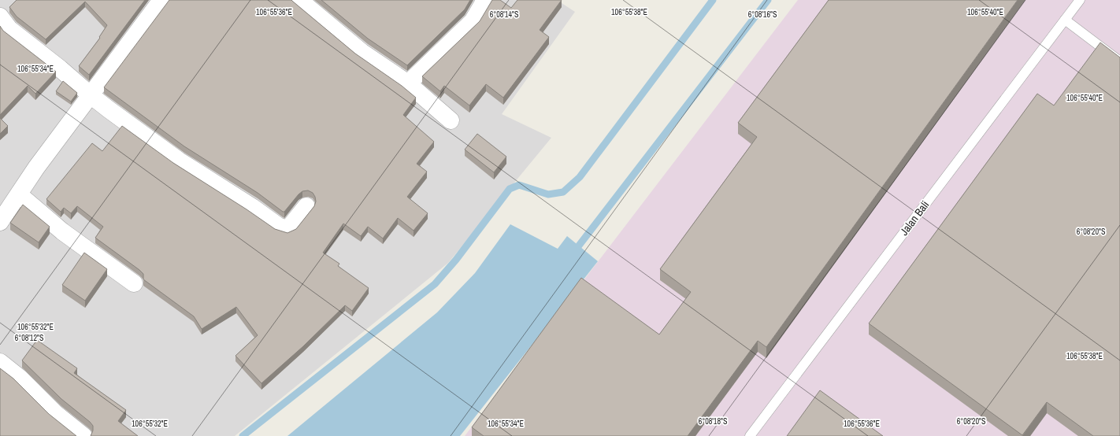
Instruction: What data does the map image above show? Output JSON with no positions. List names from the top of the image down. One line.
{"streets":{"lane":["Jalan Bali"]},"coordinates":["106°55'36\"E","106°55'38\"E","106°55'40\"E","6°08'14\"S","6°08'16\"S","106°55'34\"E","6°08'20\"S","106°55'32\"E","6°08'12\"S","6°08'18\"S"]}
